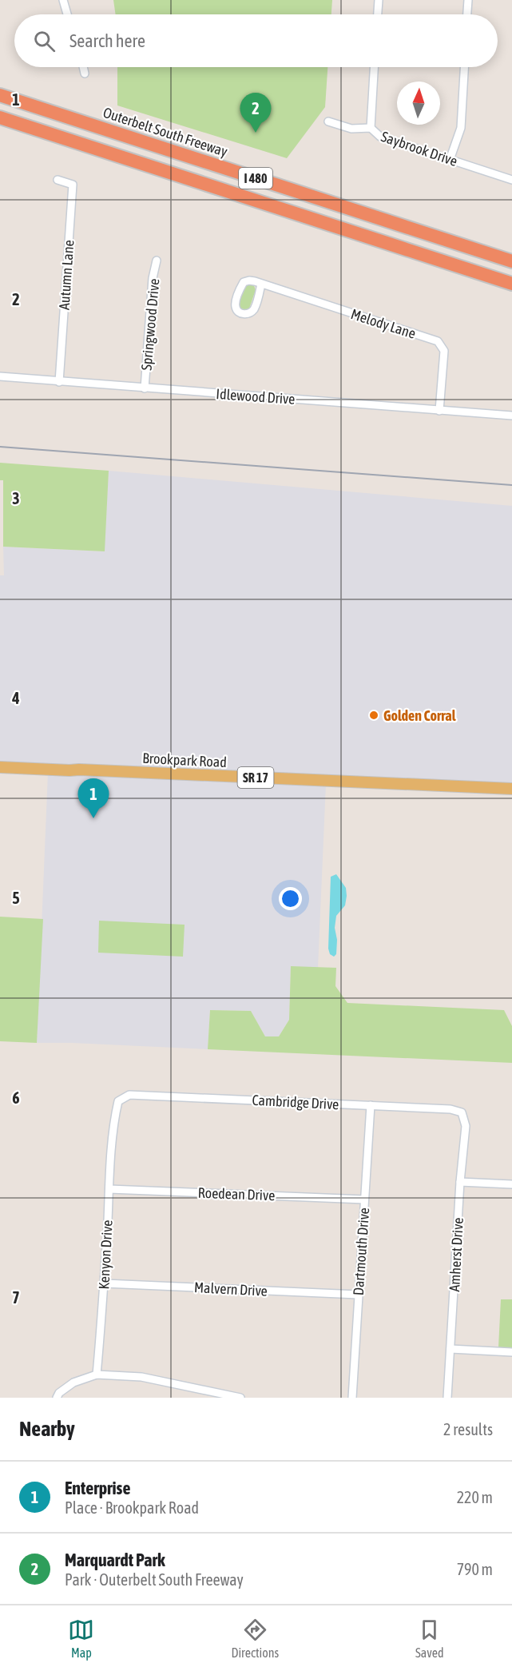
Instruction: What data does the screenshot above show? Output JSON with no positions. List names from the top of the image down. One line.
{"streets":{"highway":["Outerbelt South Freeway","I 480"],"main road":["Brookpark Road","SR 17"],"street":["Saybrook Drive","Autumn Lane","Melody Lane","Springwood Drive","Idlewood Drive","Cambridge Drive","Roedean Drive","Dartmouth Drive","Kenyon Drive","Amherst Drive","Malvern Drive"]},"crossings":[["Autumn Lane","Idlewood Drive"],["Melody Lane","Idlewood Drive"],["Springwood Drive","Idlewood Drive"],["Cambridge Drive","Dartmouth Drive"],["Cambridge Drive","Kenyon Drive"],["Cambridge Drive","Amherst Drive"],["Roedean Drive","Dartmouth Drive"],["Roedean Drive","Kenyon Drive"],["Dartmouth Drive","Malvern Drive"],["Kenyon Drive","Malvern Drive"]],"places":["Golden Corral"],"north":"top","page":{"search":"Search here","pins":["2","1"],"heading":["Nearby","2 results"],"list":[{"mark":"1","name":"Enterprise","note":"Place · Brookpark Road","value":"220 m"},{"mark":"2","name":"Marquardt Park","note":"Park · Outerbelt South Freeway","value":"790 m"}],"nav":["Map","Directions","Saved"]},"grid":{"rows":["1","2","3","4","5","6","7"]}}
